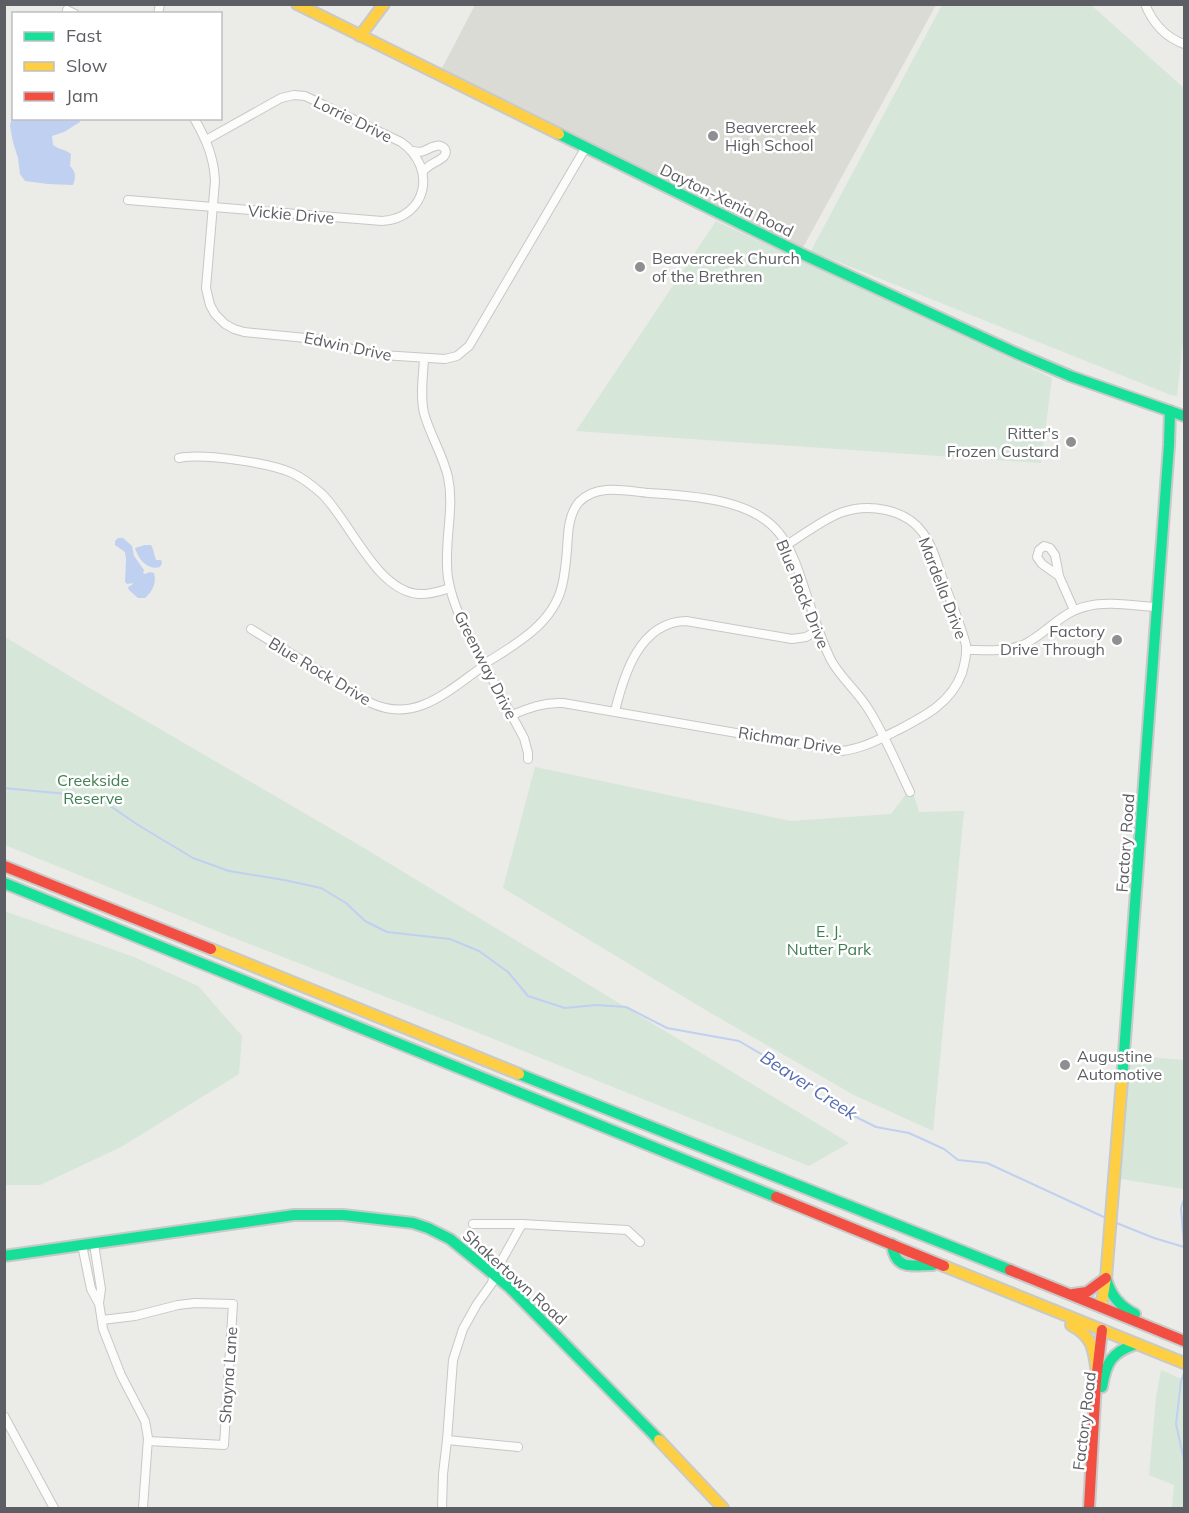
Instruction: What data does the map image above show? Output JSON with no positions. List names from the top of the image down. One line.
{"streets":{"main road":["Dayton-Xenia Road","Factory Road","Shakertown Road"],"street":["Lorrie Drive","Vickie Drive","Edwin Drive","Mardella Drive","Blue Rock Drive","Greenway Drive","Richmar Drive","Shayna Lane"]},"crossings":[["Lorrie Drive","Edwin Drive"],["Dayton-Xenia Road","Edwin Drive"],["Dayton-Xenia Road","Factory Road"],["Vickie Drive","Edwin Drive"],["Edwin Drive","Greenway Drive"],["Mardella Drive","Blue Rock Drive"],["Mardella Drive","Richmar Drive"],["Blue Rock Drive","Greenway Drive"],["Blue Rock Drive","Richmar Drive"],["Greenway Drive","Richmar Drive"]],"water":["Beaver Creek"],"parks":["Creekside Reserve","E. J. Nutter Park"],"places":["Beavercreek High School","Beavercreek Church of the Brethren","Ritter's Frozen Custard","Factory Drive Through","Augustine Automotive"],"legend":["Fast","Slow","Jam"]}
